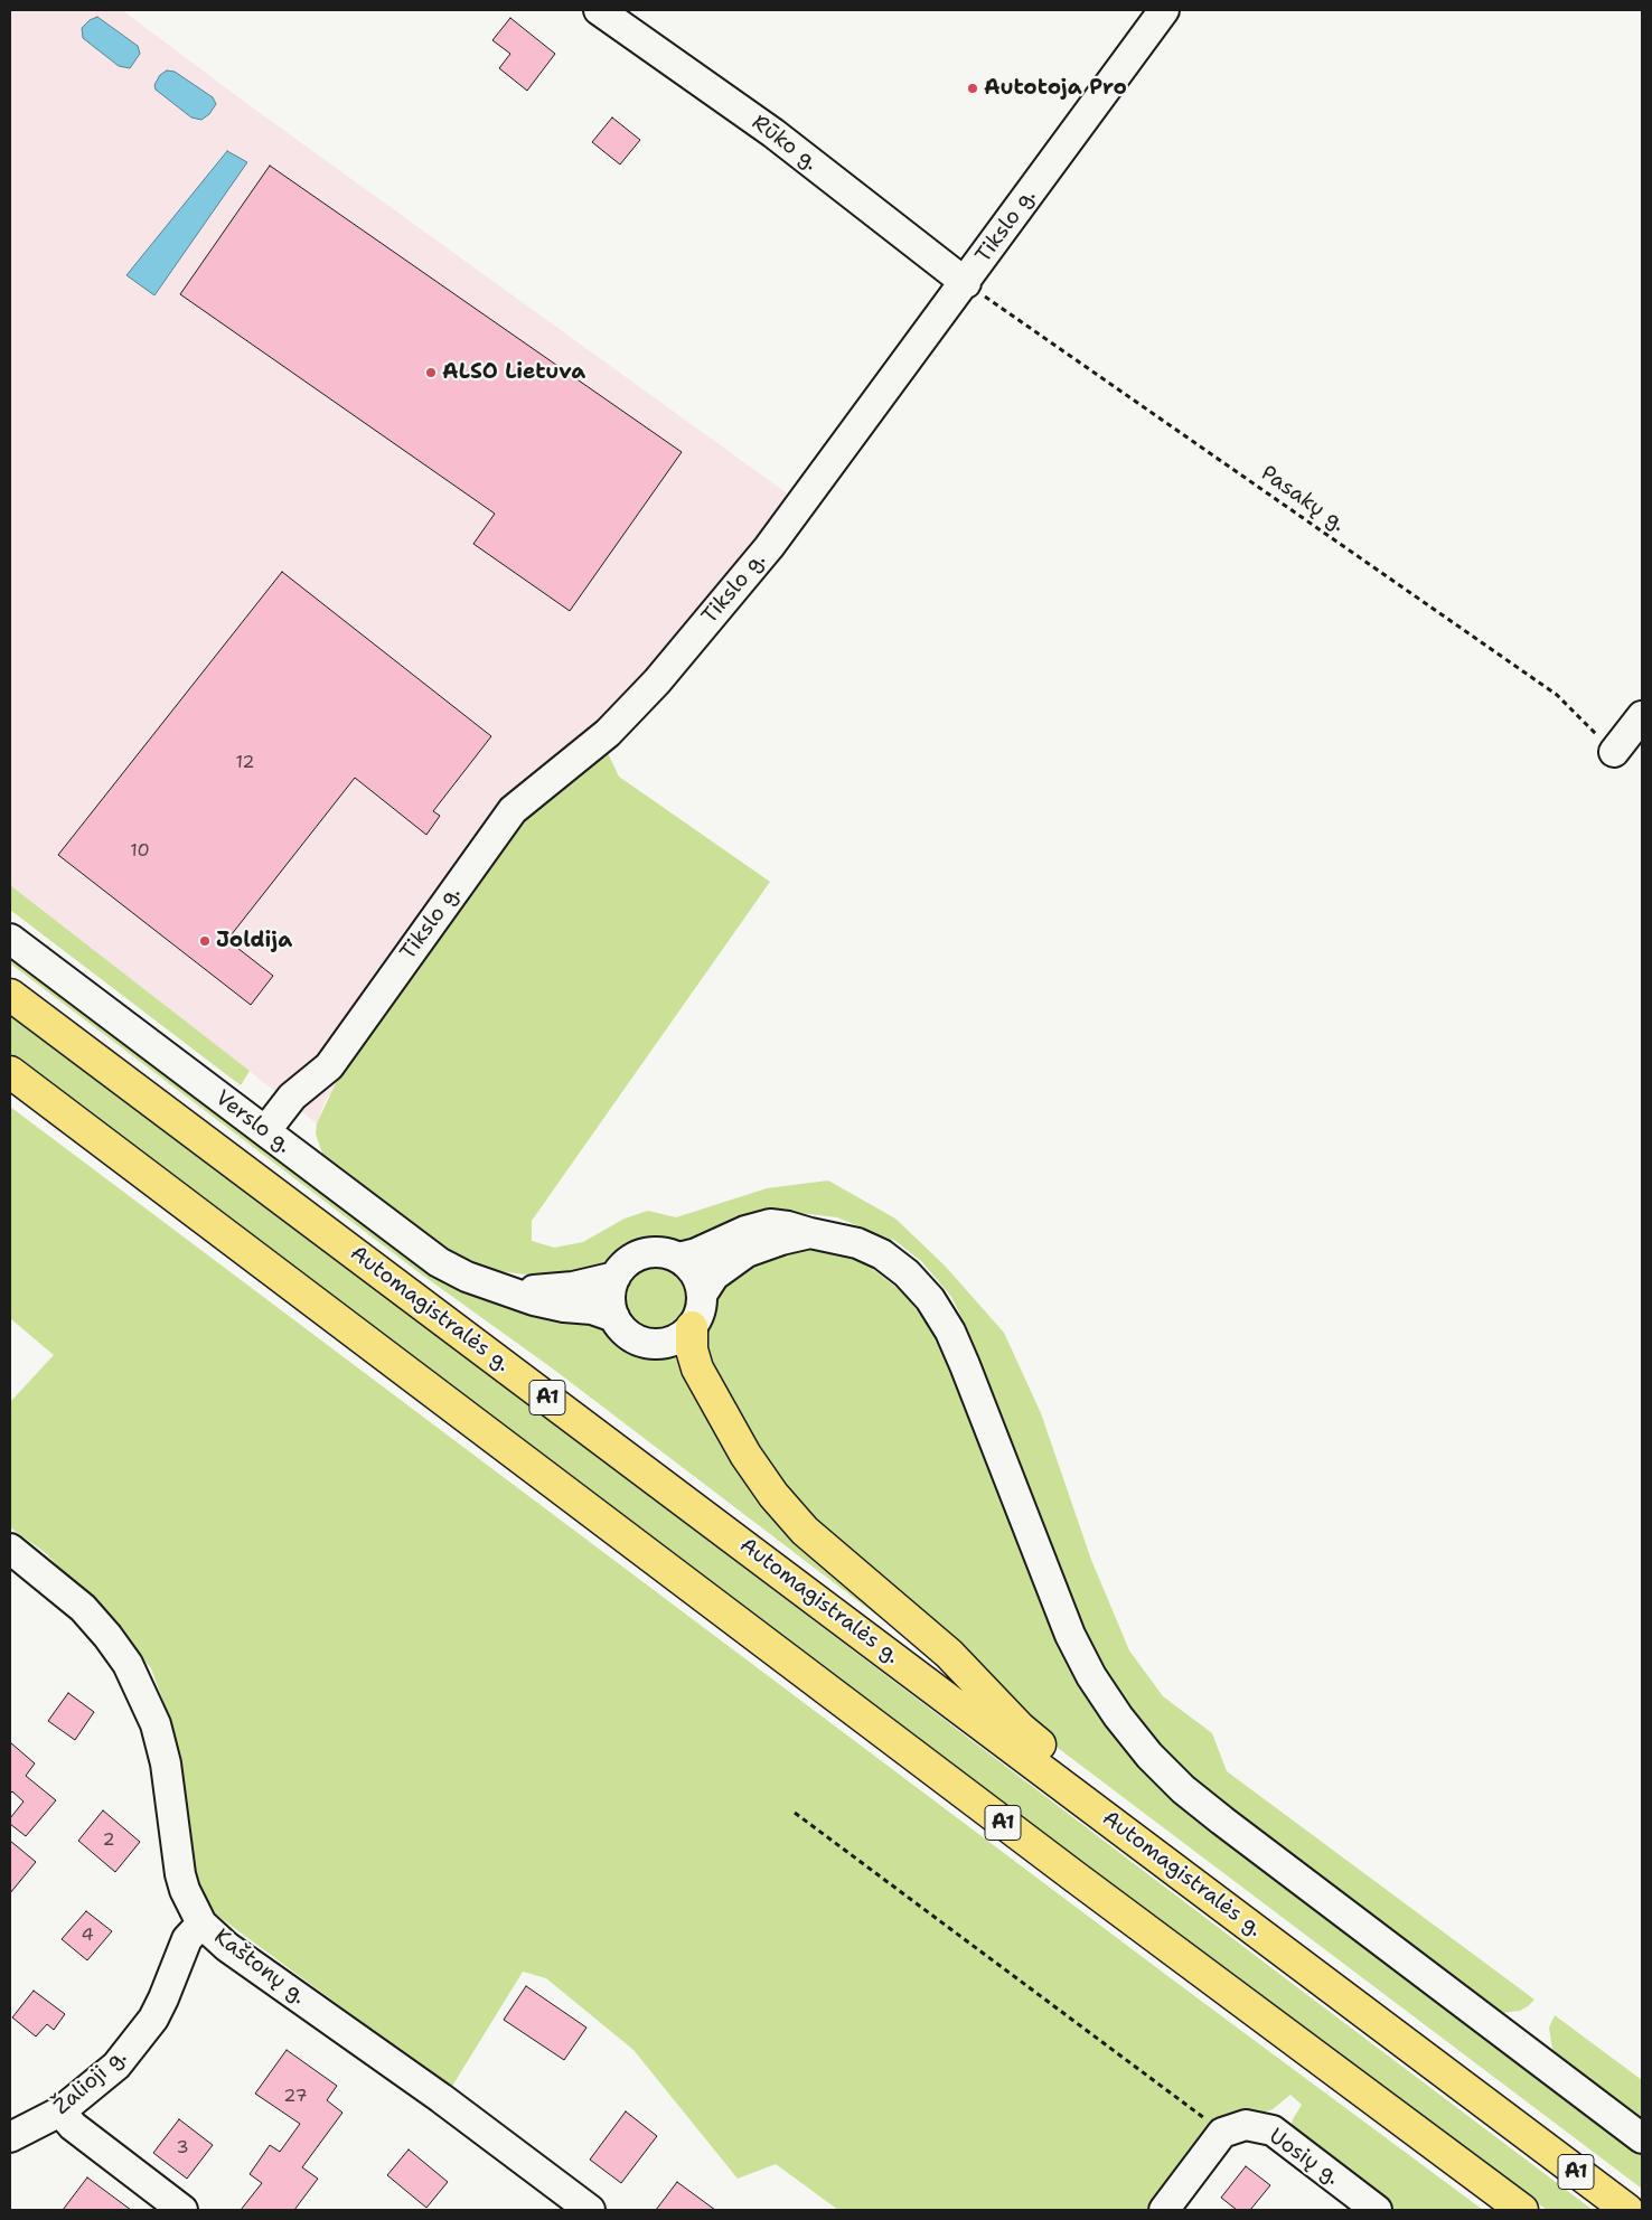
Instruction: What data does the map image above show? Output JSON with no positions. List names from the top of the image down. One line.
{"streets":{"highway":["Automagistralės g.","A1"],"street":["Rūko g.","Tikslo g.","Verslo g.","Kaštonų g.","Žalioji g.","Uosių g."],"path":["Pasakų g."]},"crossings":[["Rūko g.","Tikslo g."],["Rūko g.","Pasakų g."],["Tikslo g.","Pasakų g."],["Tikslo g.","Verslo g."],["Kaštonų g.","Žalioji g."]],"places":["Autotoja Pro","ALSO Lietuva","Joldija"],"house_numbers":["12","10","2","4","27","3"]}
